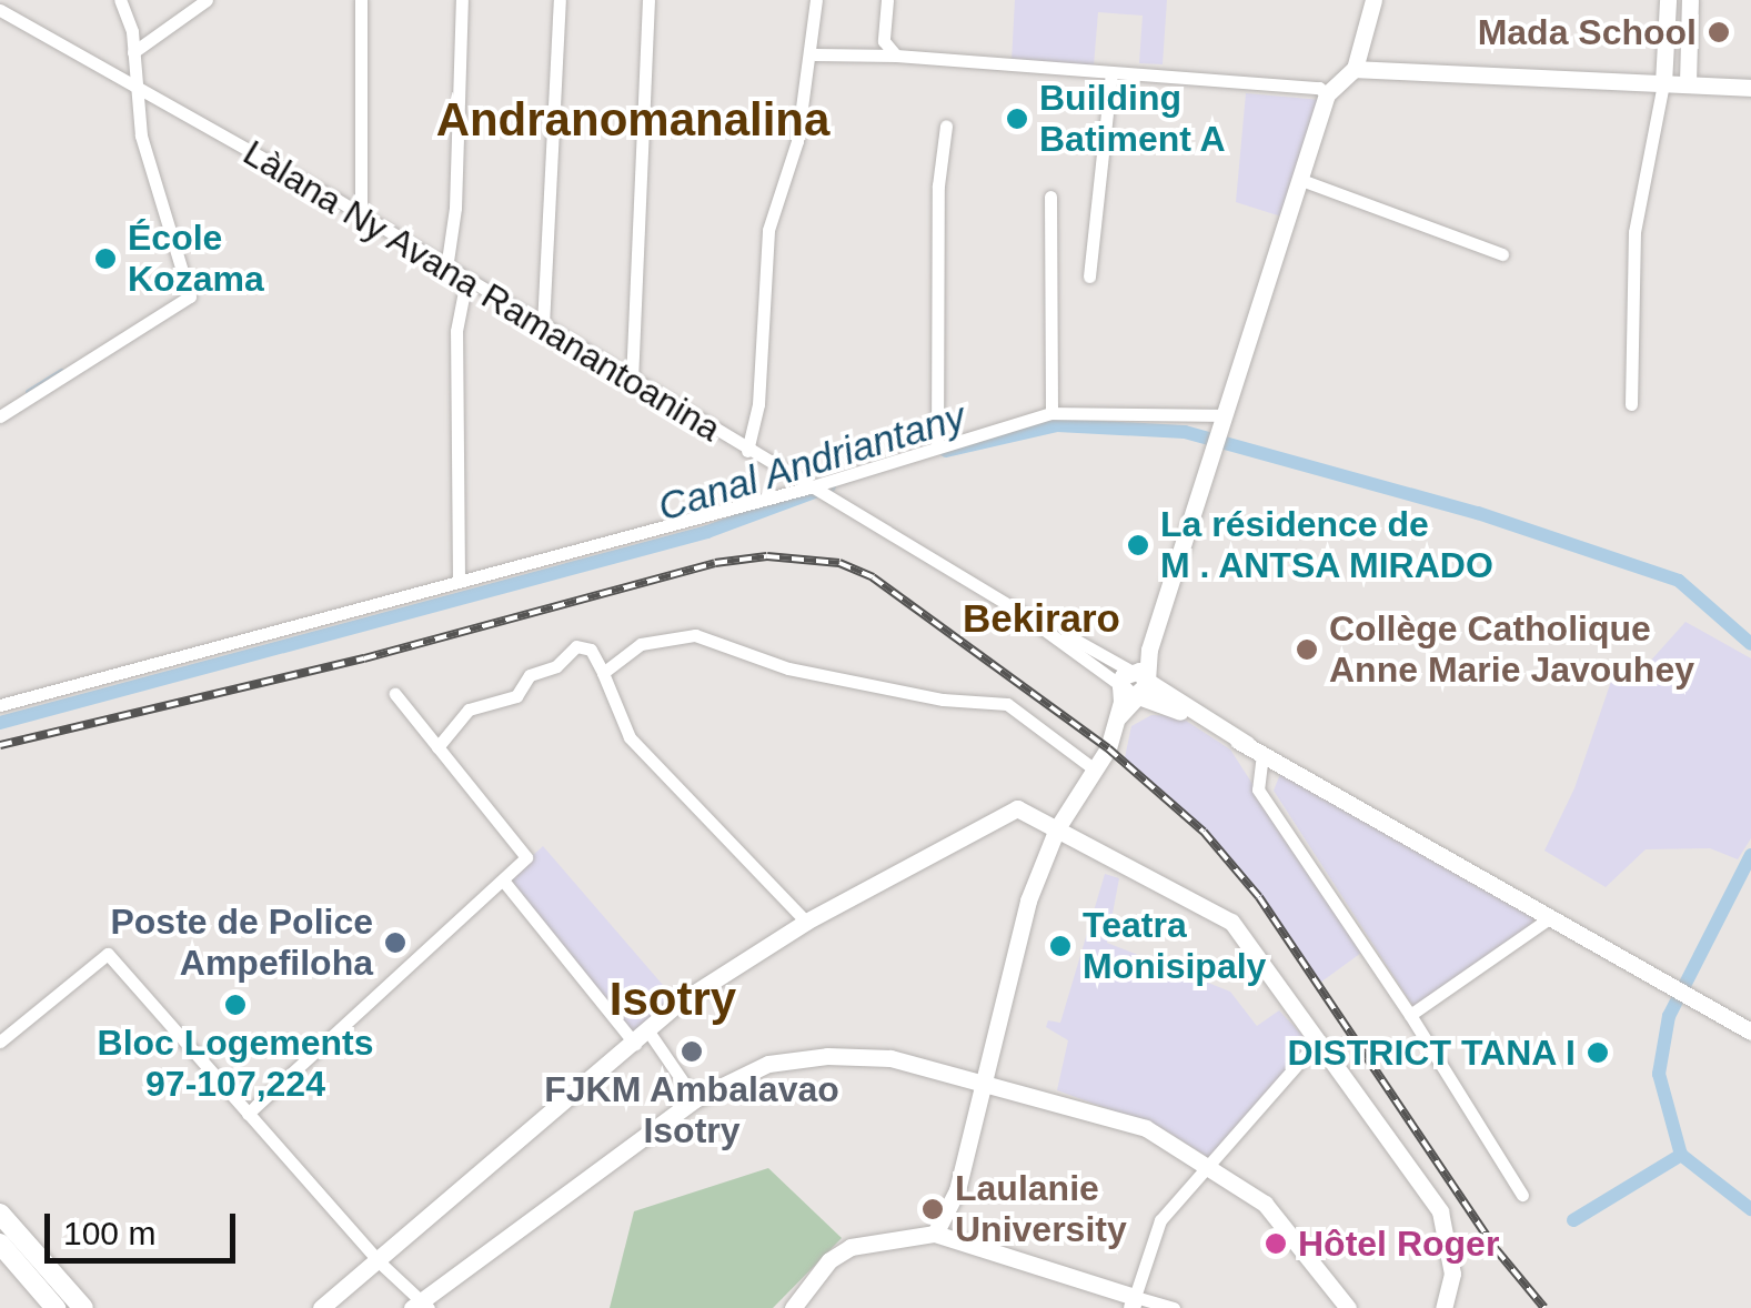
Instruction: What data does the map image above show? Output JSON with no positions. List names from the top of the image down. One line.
{"streets":{"street":["Làlana Ny Avana Ramanantoanina"]},"districts":["Andranomanalina","Bekiraro","Isotry"],"water":["Canal Andriantany"],"places":["Mada School","Building Batiment A","École Kozama","La résidence de M . ANTSA MIRADO","Collège Catholique Anne Marie Javouhey","Poste de Police Ampefiloha","Teatra Monisipaly","Bloc Logements 97-107,224","FJKM Ambalavao Isotry","DISTRICT TANA I","Laulanie University","Hôtel Roger"],"scale_bar":"100 m"}
